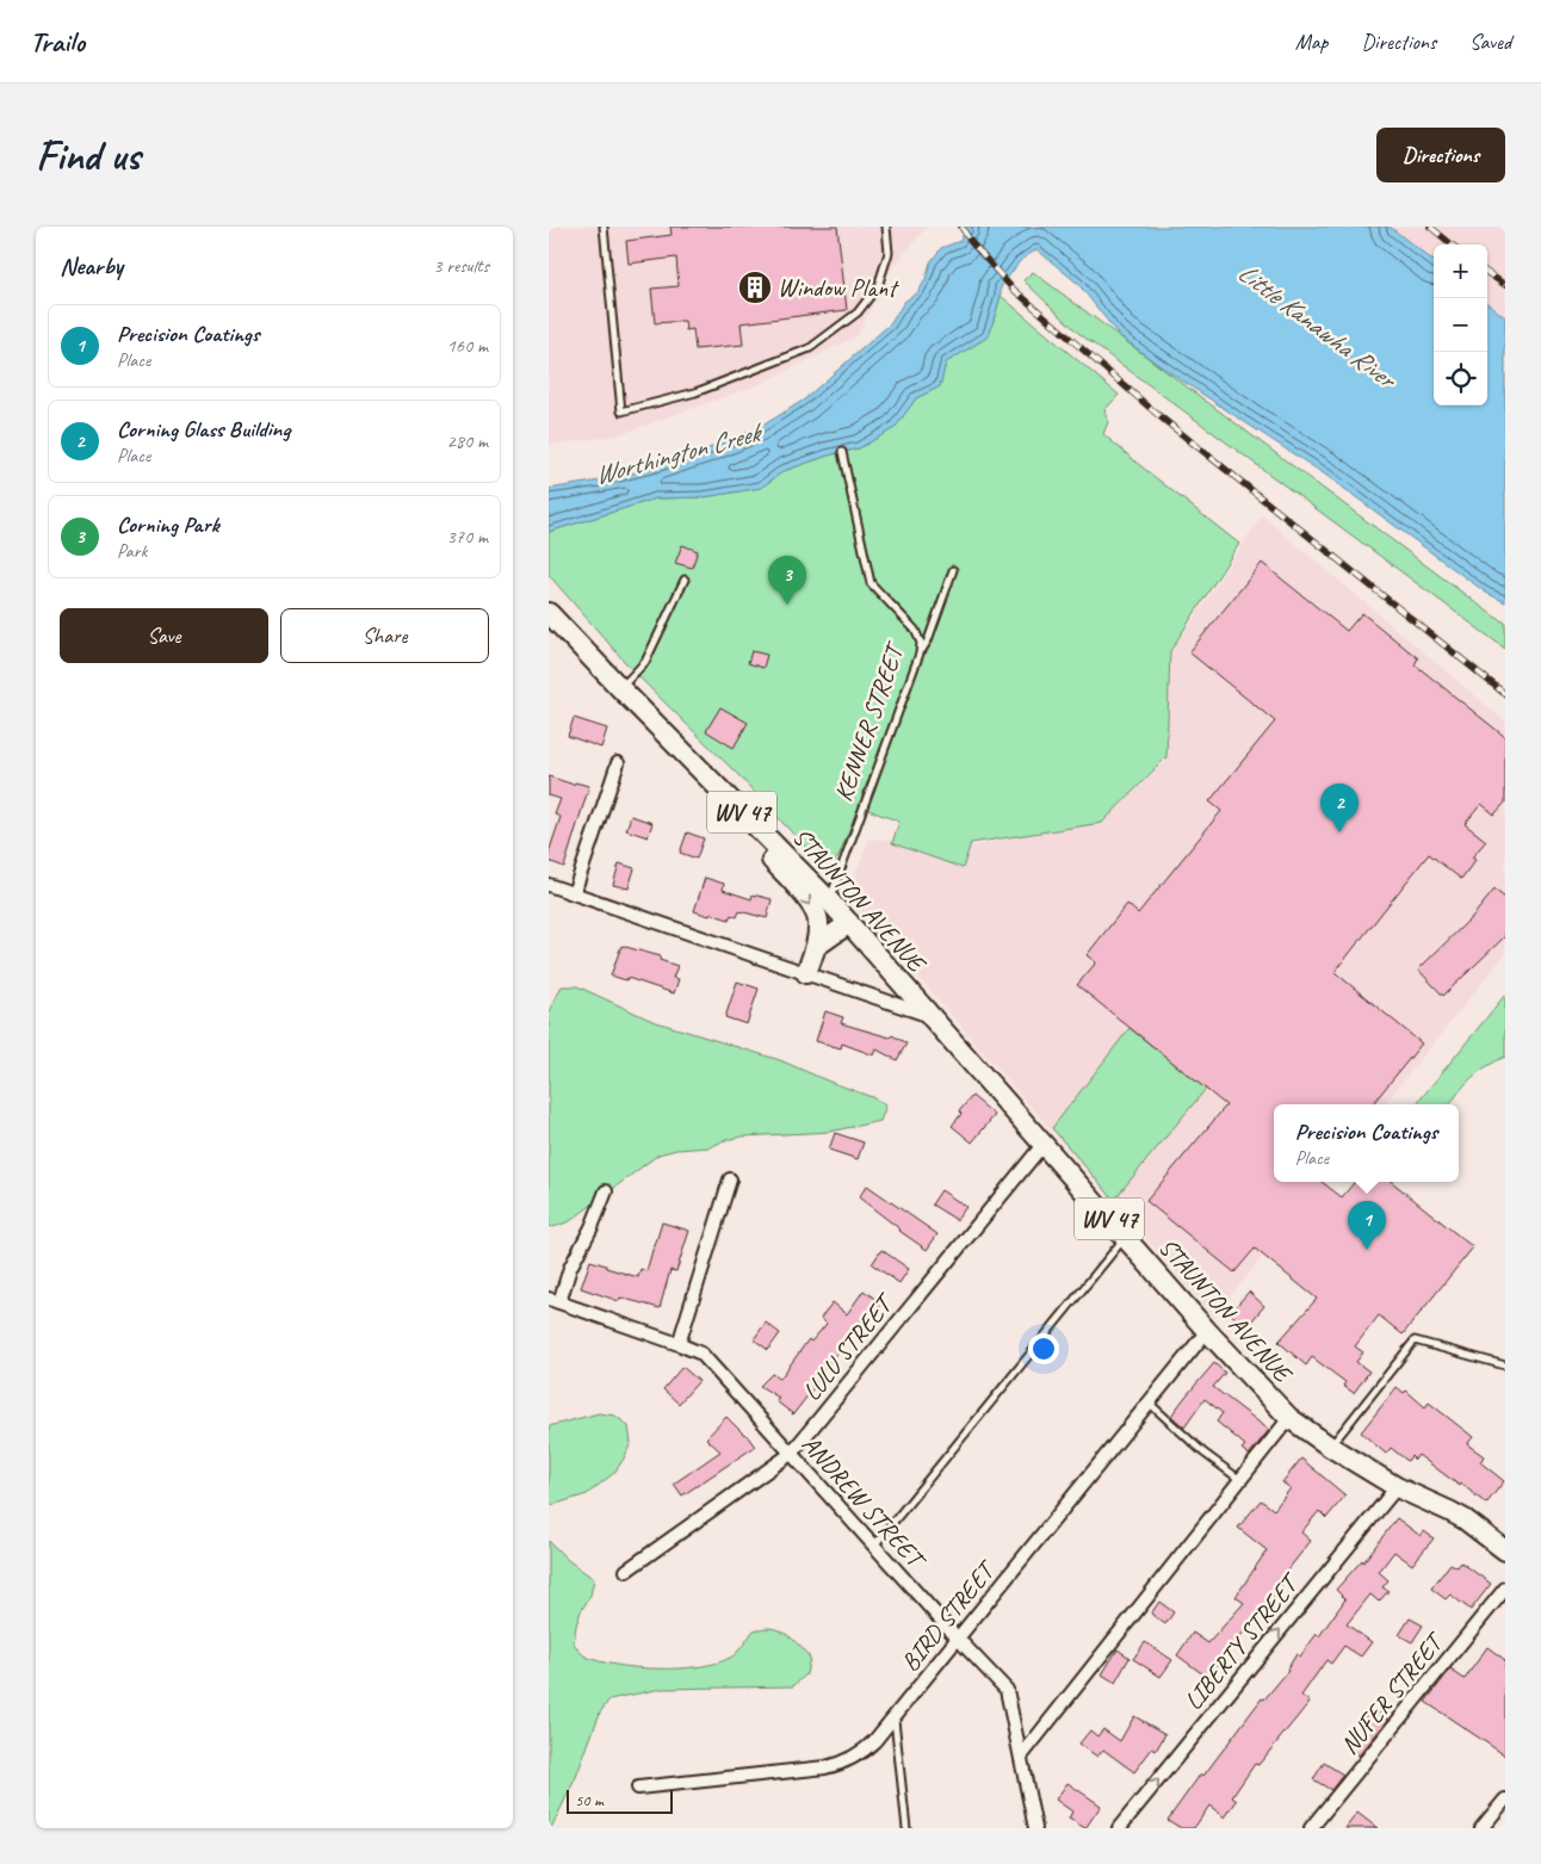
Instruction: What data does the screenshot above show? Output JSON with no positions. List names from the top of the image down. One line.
{"streets":{"main road":["WV 47","STAUNTON AVENUE"],"street":["LULU STREET","ANDREW STREET","BIRD STREET","LIBERTY STREET","NUFER STREET"],"lane":["KENNER STREET"]},"crossings":[["KENNER STREET","STAUNTON AVENUE"],["STAUNTON AVENUE","LULU STREET"],["STAUNTON AVENUE","BIRD STREET"],["STAUNTON AVENUE","LIBERTY STREET"],["LULU STREET","ANDREW STREET"],["ANDREW STREET","BIRD STREET"]],"one_way":["LIBERTY STREET"],"water":["Little Kanawha River","Worthington Creek"],"places":{"building":["Window Plant"]},"scale_bar":"50 m","page":{"header":"Trailo","nav":["Map","Directions","Saved"],"buttons":["Directions",["Save","Share"]],"title":"Find us","heading":["Nearby","3 results"],"map_buttons":["+","−"],"list":[{"mark":"1","name":"Precision Coatings","note":"Place","value":"160 m"},{"mark":"2","name":"Corning Glass Building","note":"Place","value":"280 m"},{"mark":"3","name":"Corning Park","note":"Park","value":"370 m"}],"pins":["3","2","1"],"popup":["Precision Coatings","Place"],"scale":"50 m"}}
